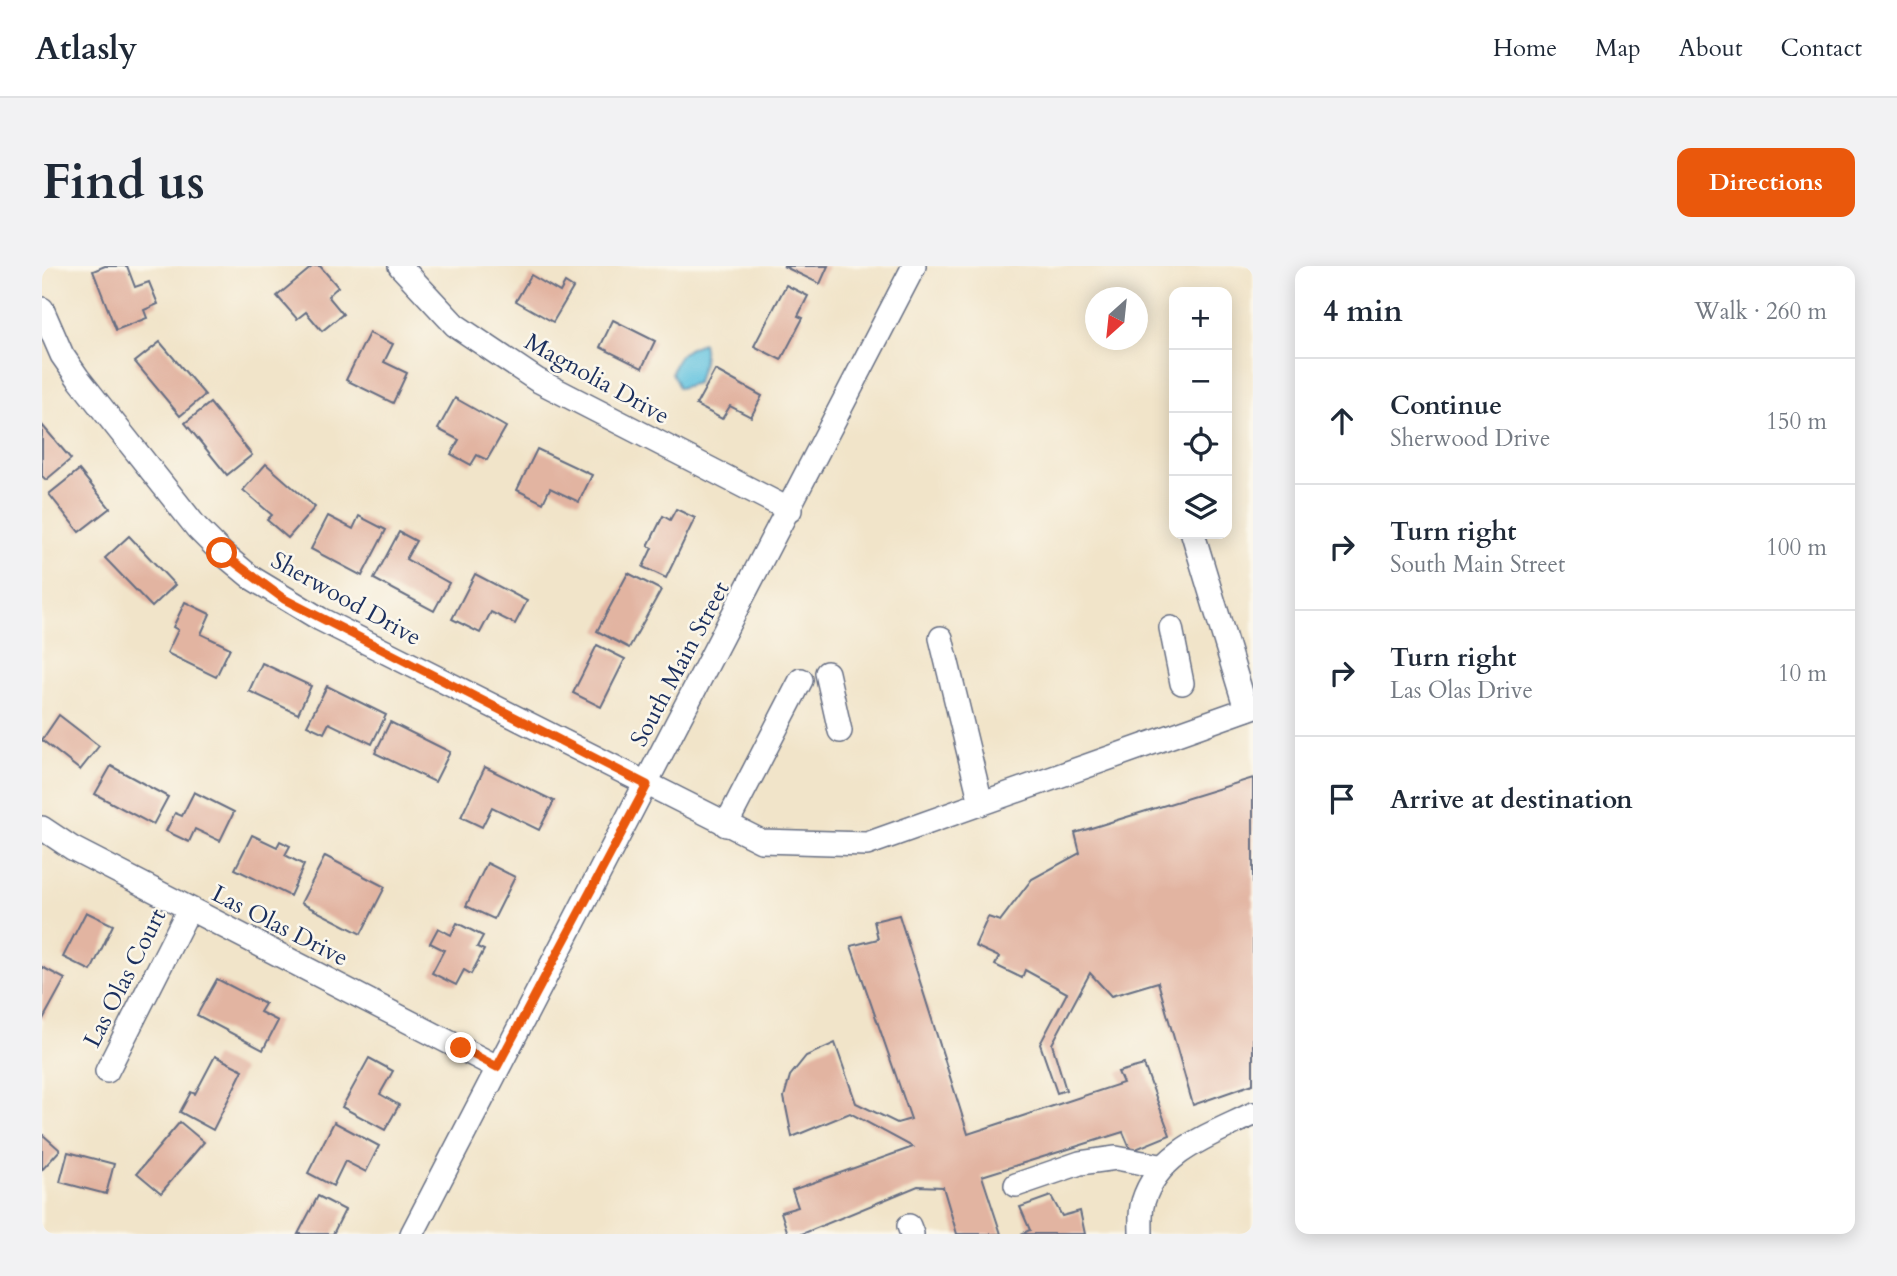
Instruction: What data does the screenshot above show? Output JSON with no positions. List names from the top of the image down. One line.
{"streets":{"street":["Magnolia Drive","Sherwood Drive","South Main Street","Las Olas Drive","Las Olas Court"]},"crossings":[["Magnolia Drive","South Main Street"],["Sherwood Drive","South Main Street"],["South Main Street","Las Olas Drive"],["Las Olas Drive","Las Olas Court"]],"north":"bottom left","page":{"header":"Atlasly","nav":["Home","Map","About","Contact"],"buttons":"Directions","title":"Find us","heading":["4 min","Walk · 260 m"],"map_buttons":["+","−"],"list":[["Continue","Sherwood Drive","150 m"],["Turn right","South Main Street","100 m"],["Turn right","Las Olas Drive","10 m"],"Arrive at destination"]}}
